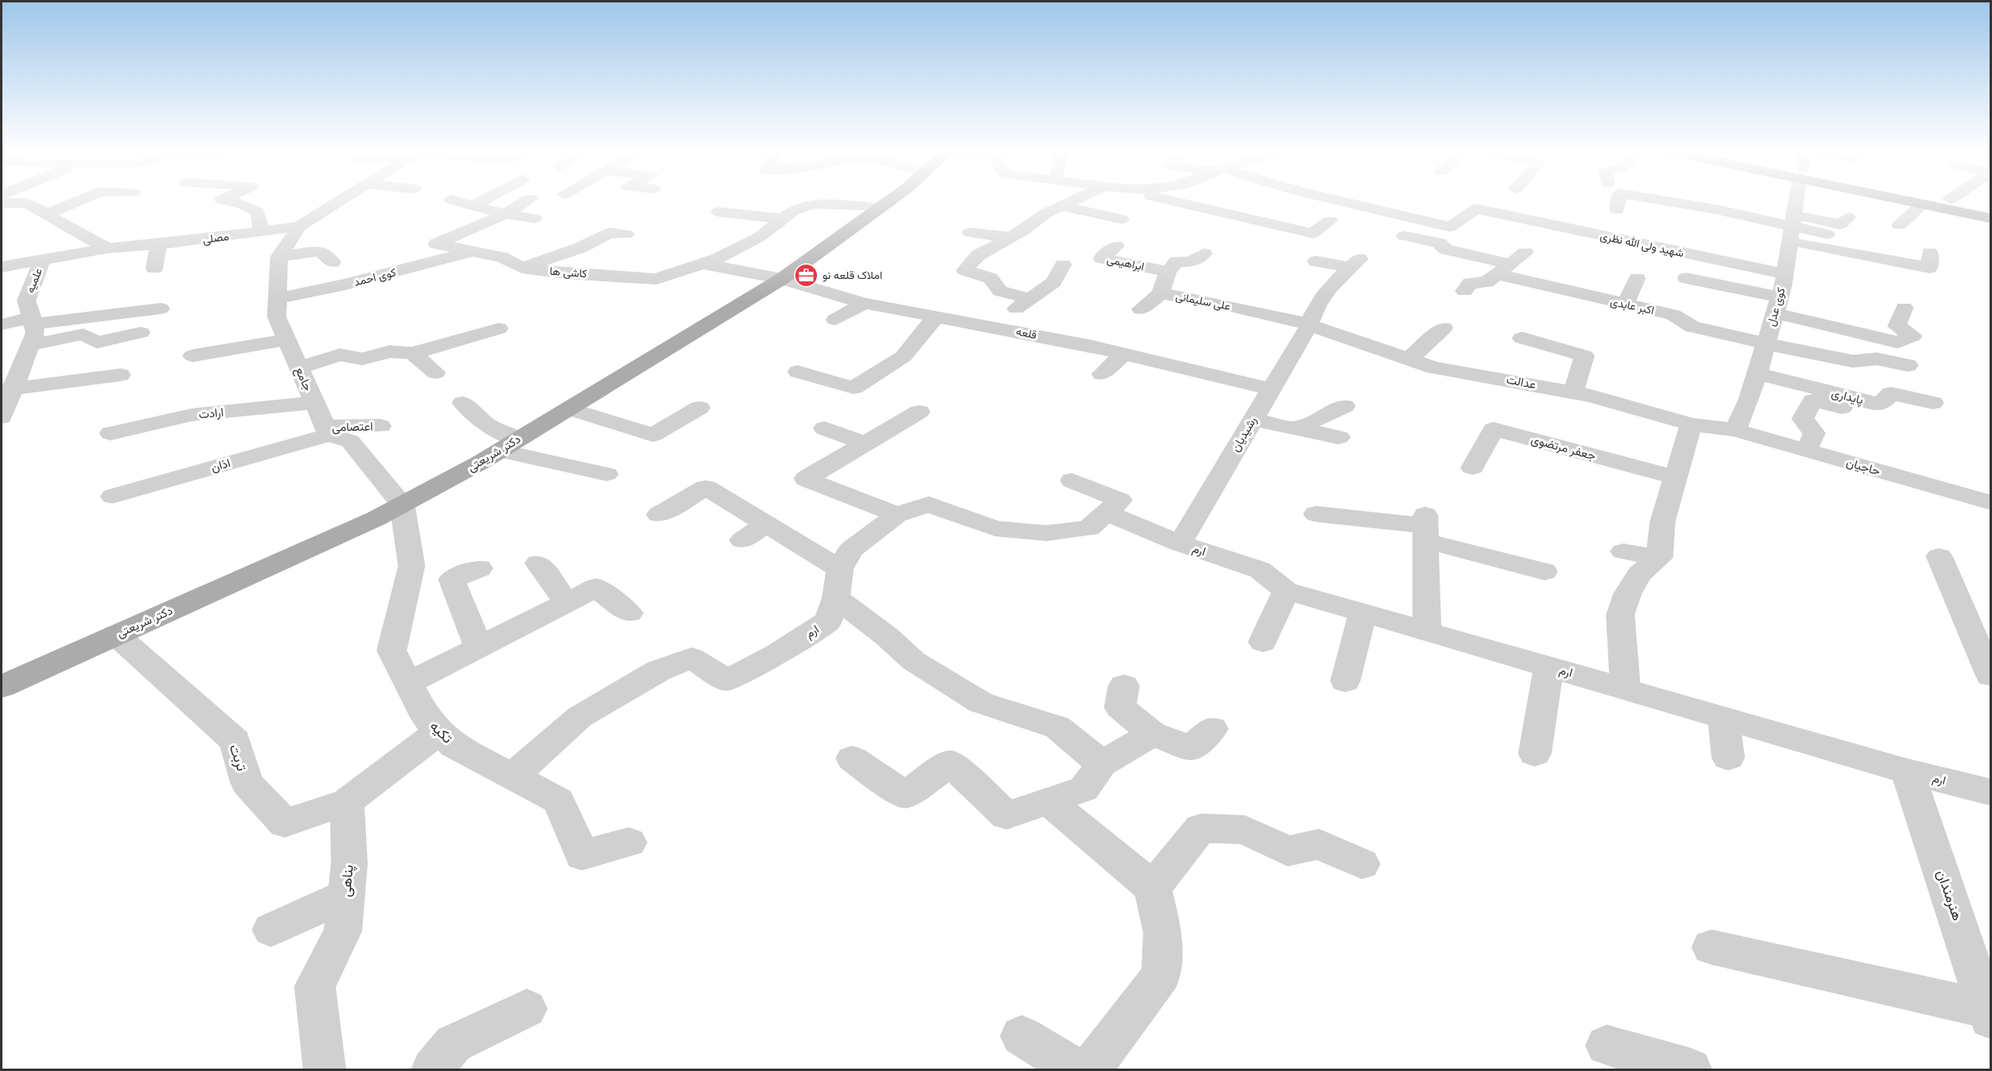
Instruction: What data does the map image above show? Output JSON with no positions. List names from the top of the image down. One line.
{"streets":{"main road":["دکتر شریعتی"],"street":["مصلی","شهید ولی الله نظری","ابراهیمی","کاشی ها","کوی احمد","علمیه","علی سلیمانی","اکبر عابدی","کوی عدل","قلعه","جامع","عدالت","پایداری","ارادت","اعتصامی","رشیدیان","جعفر مرتضوی","اذان","حاجیان","ارم","تکیه","تربت","پناهی","هنرمندان"]},"crossings":[["مصلی","علمیه"],["شهید ولی الله نظری","کوی عدل"],["ابراهیمی","علی سلیمانی"],["کاشی ها","کوی احمد"],["کاشی ها","قلعه"],["کاشی ها","دکتر شریعتی"],["کوی احمد","جامع"],["علی سلیمانی","عدالت"],["علی سلیمانی","رشیدیان"],["اکبر عابدی","کوی عدل"],["کوی عدل","عدالت"],["کوی عدل","پایداری"],["کوی عدل","حاجیان"],["قلعه","رشیدیان"],["قلعه","دکتر شریعتی"],["جامع","ارادت"],["جامع","اعتصامی"],["جامع","اذان"],["عدالت","رشیدیان"],["عدالت","حاجیان"],["اعتصامی","اذان"],["رشیدیان","ارم"],["دکتر شریعتی","تکیه"],["دکتر شریعتی","تربت"],["ارم","تکیه"],["ارم","هنرمندان"],["تربت","پناهی"]],"places":{"office":["املاک قلعه نو"]}}
